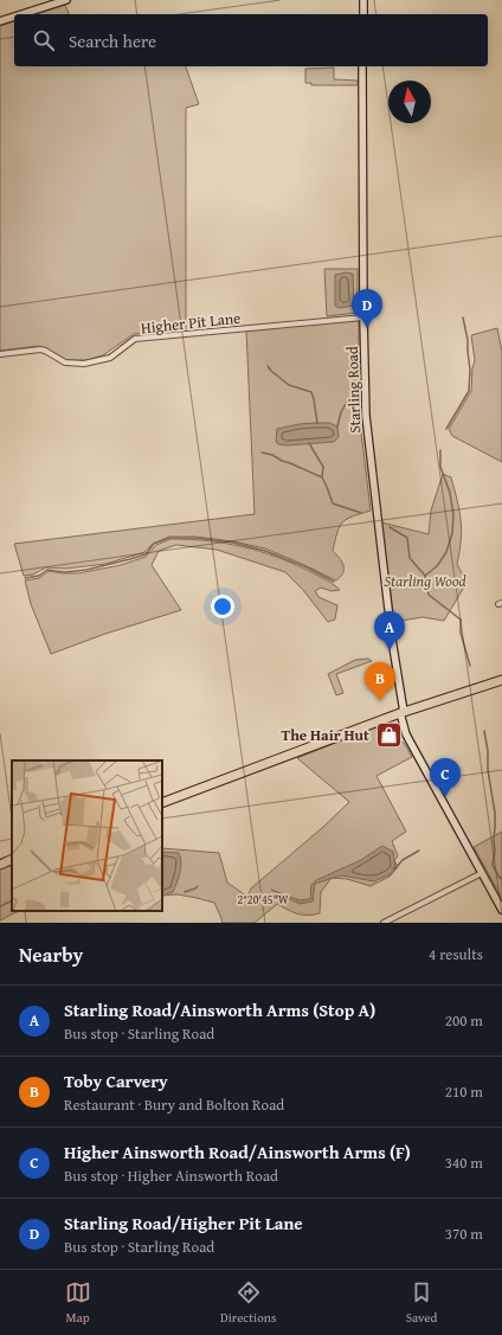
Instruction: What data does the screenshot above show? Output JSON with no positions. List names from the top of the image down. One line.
{"streets":{"main road":["Starling Road"],"street":["Higher Pit Lane"]},"crossings":[["Higher Pit Lane","Starling Road"]],"parks":["Starling Wood"],"places":{"shop":["The Hair Hut"]},"north":"top","page":{"search":"Search here","pins":["D","A","B","C"],"heading":["Nearby","4 results"],"list":[{"mark":"A","name":"Starling Road/Ainsworth Arms (Stop A)","note":"Bus stop · Starling Road","value":"200 m"},{"mark":"B","name":"Toby Carvery","note":"Restaurant · Bury and Bolton Road","value":"210 m"},{"mark":"C","name":"Higher Ainsworth Road/Ainsworth Arms (F)","note":"Bus stop · Higher Ainsworth Road","value":"340 m"},{"mark":"D","name":"Starling Road/Higher Pit Lane","note":"Bus stop · Starling Road","value":"370 m"}],"nav":["Map","Directions","Saved"]},"coordinates":["2°20'45\"W"]}
